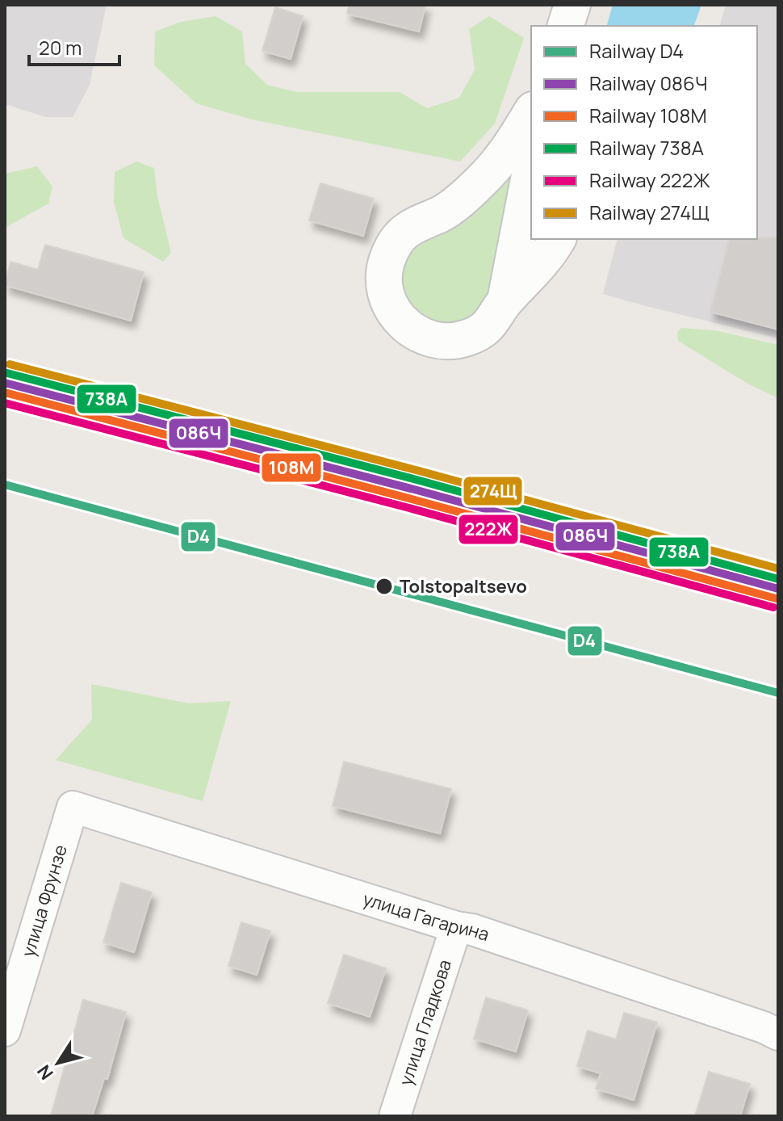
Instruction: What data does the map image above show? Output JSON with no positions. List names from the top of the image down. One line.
{"streets":{"street":["улица Фрунзе","улица Гагарина","улица Гладкова"]},"crossings":[["улица Фрунзе","улица Гагарина"],["улица Гагарина","улица Гладкова"]],"places":["Tolstopaltsevo"],"lines":["rail line 274Щ","rail line 738А","rail line 086Ч","rail line 108М","rail line 222Ж","rail line D4"],"legend":["Railway D4","Railway 086Ч","Railway 108М","Railway 738А","Railway 222Ж","Railway 274Щ"],"scale_bar":"20 m","north":"bottom left"}
